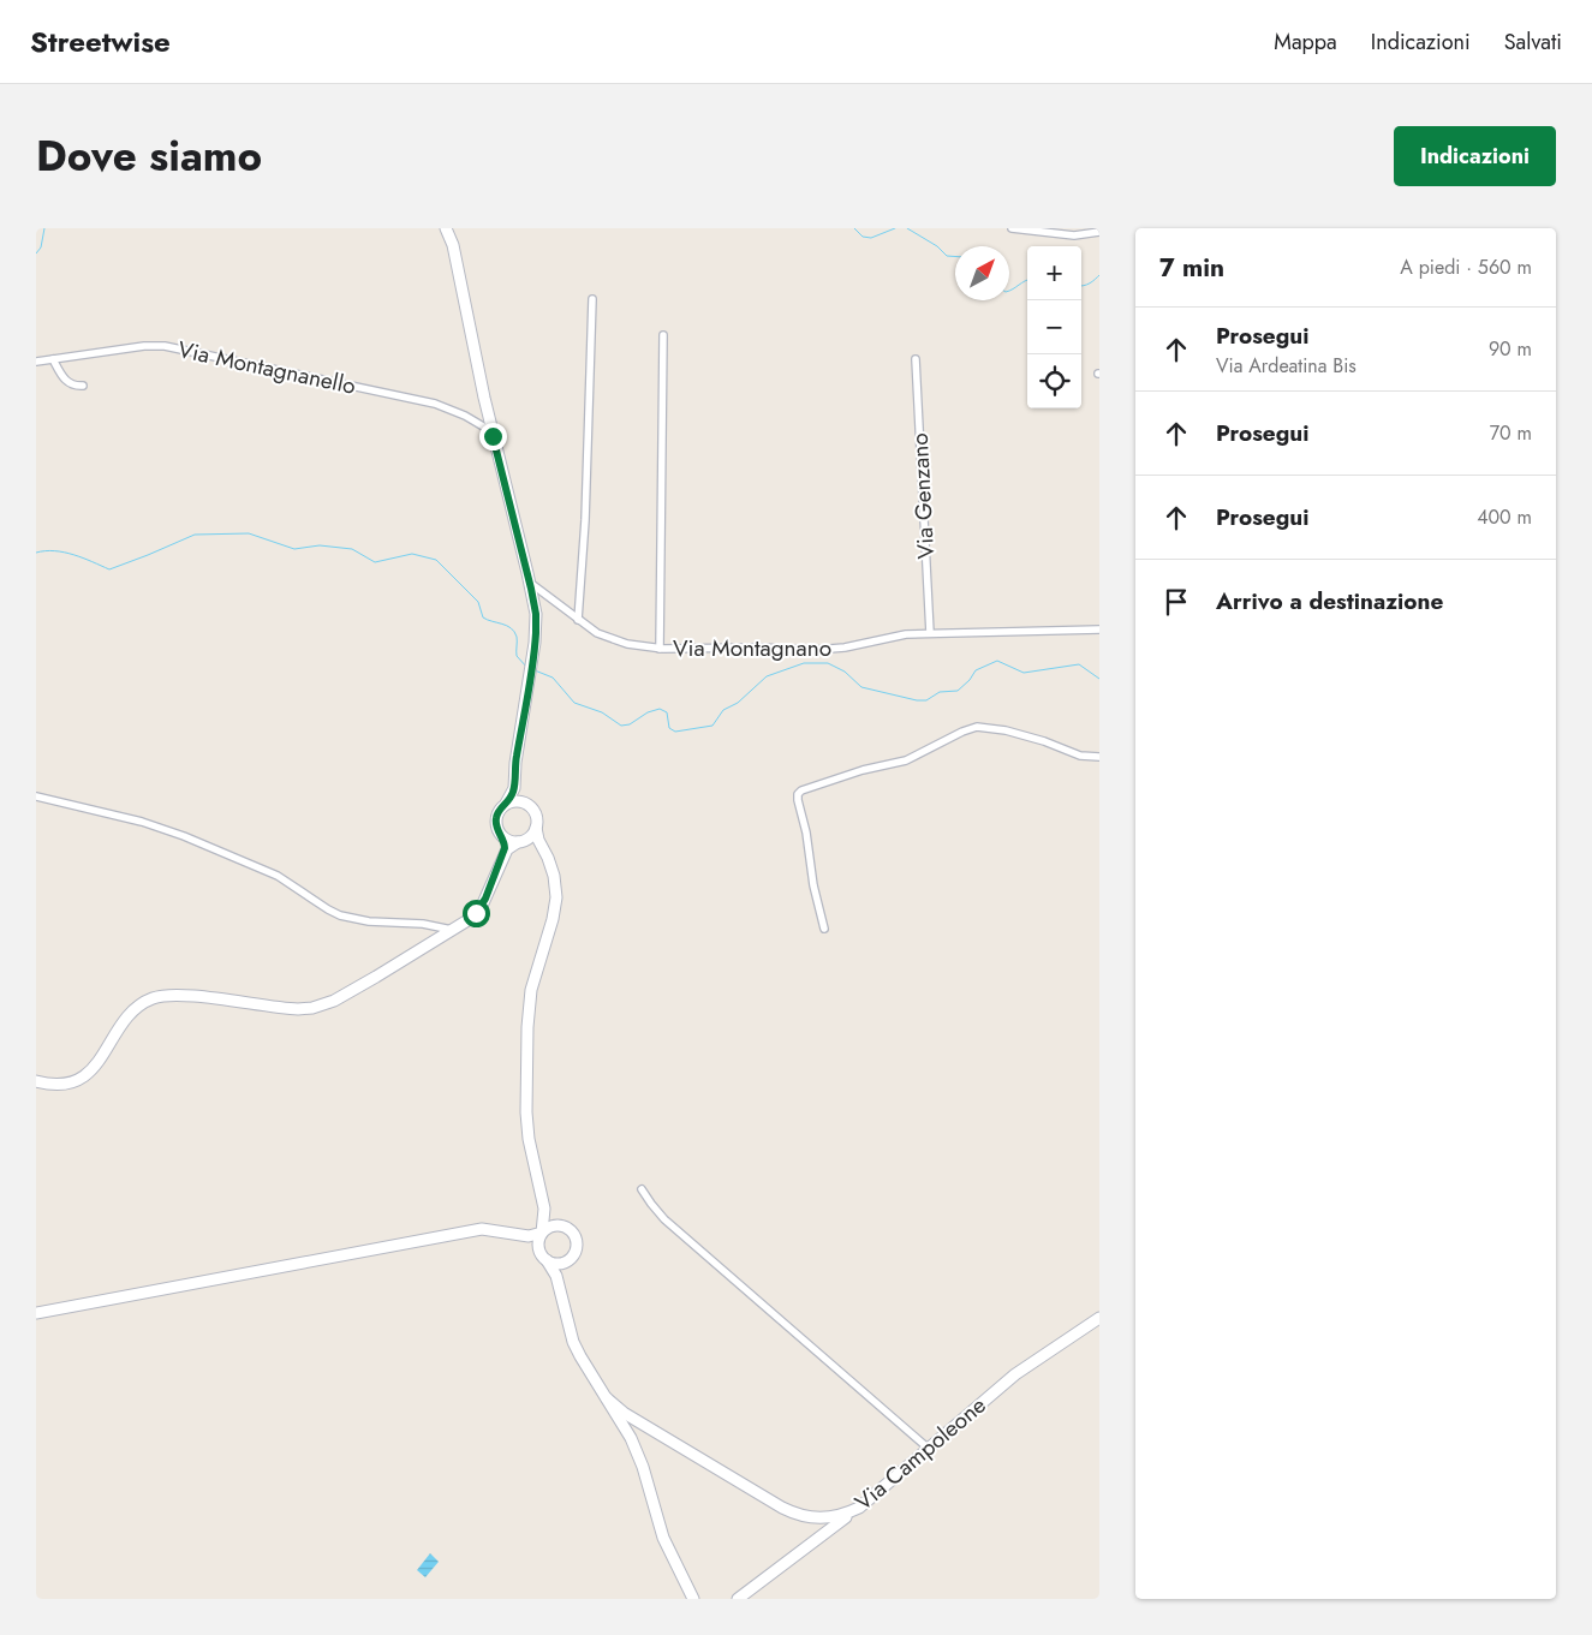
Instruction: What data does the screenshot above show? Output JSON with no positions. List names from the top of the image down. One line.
{"streets":{"street":["Via Montagnanello","Via Genzano","Via Montagnano","Via Campoleone"]},"crossings":[["Via Genzano","Via Montagnano"]],"north":"top right","page":{"header":"Streetwise","nav":["Mappa","Indicazioni","Salvati"],"title":"Dove siamo","buttons":"Indicazioni","heading":["7 min","A piedi · 560 m"],"map_buttons":["+","−"],"list":[["Prosegui","Via Ardeatina Bis","90 m"],["Prosegui","70 m"],["Prosegui","400 m"],"Arrivo a destinazione"]}}
